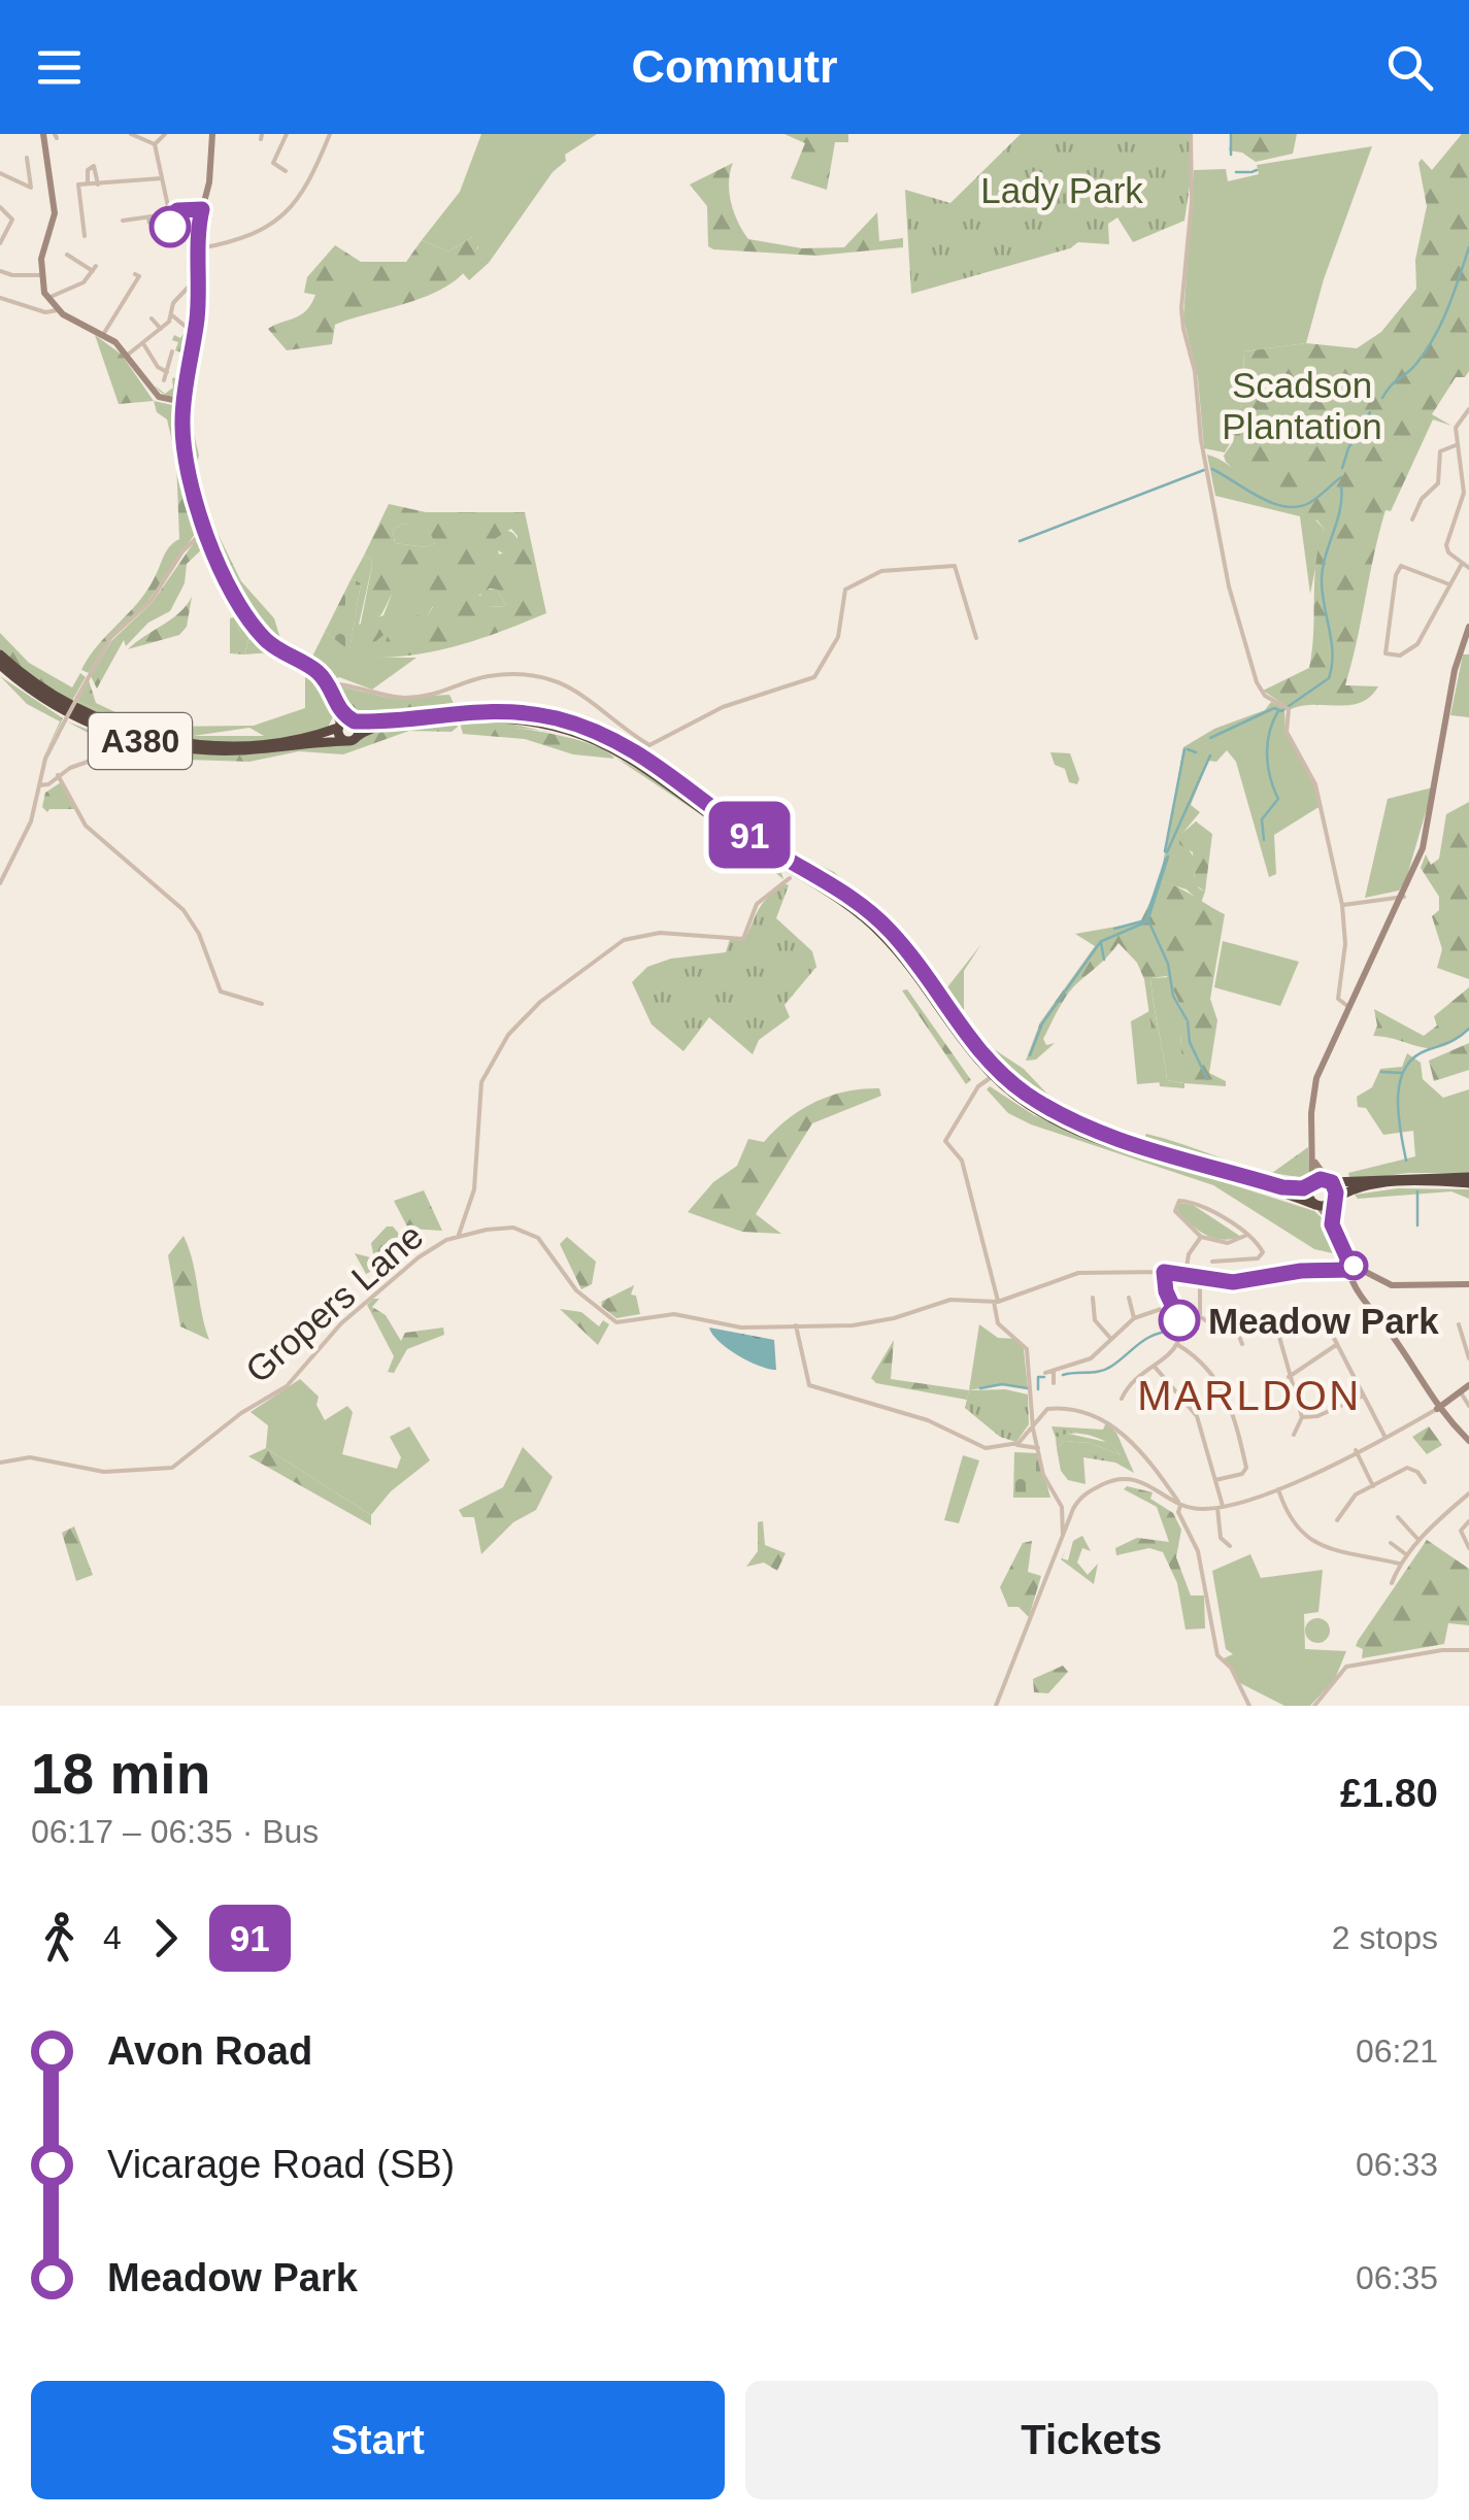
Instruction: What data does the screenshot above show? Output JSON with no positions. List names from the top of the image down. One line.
{"streets":{"highway":["A380"],"street":["Gropers Lane"]},"districts":["MARLDON"],"parks":["Lady Park","Scadson Plantation"],"places":["Meadow Park"],"lines":["bus line 91"],"page":{"header":"Commutr","on_map":"91","heading":["18 min","06:17 – 06:35 · Bus","£1.80"],"legs":["4","91","2 stops"],"list":[{"name":"Avon Road","value":"06:21"},{"name":"Vicarage Road (SB)","value":"06:33"},{"name":"Meadow Park","value":"06:35"}],"buttons":["Start","Tickets"]}}
